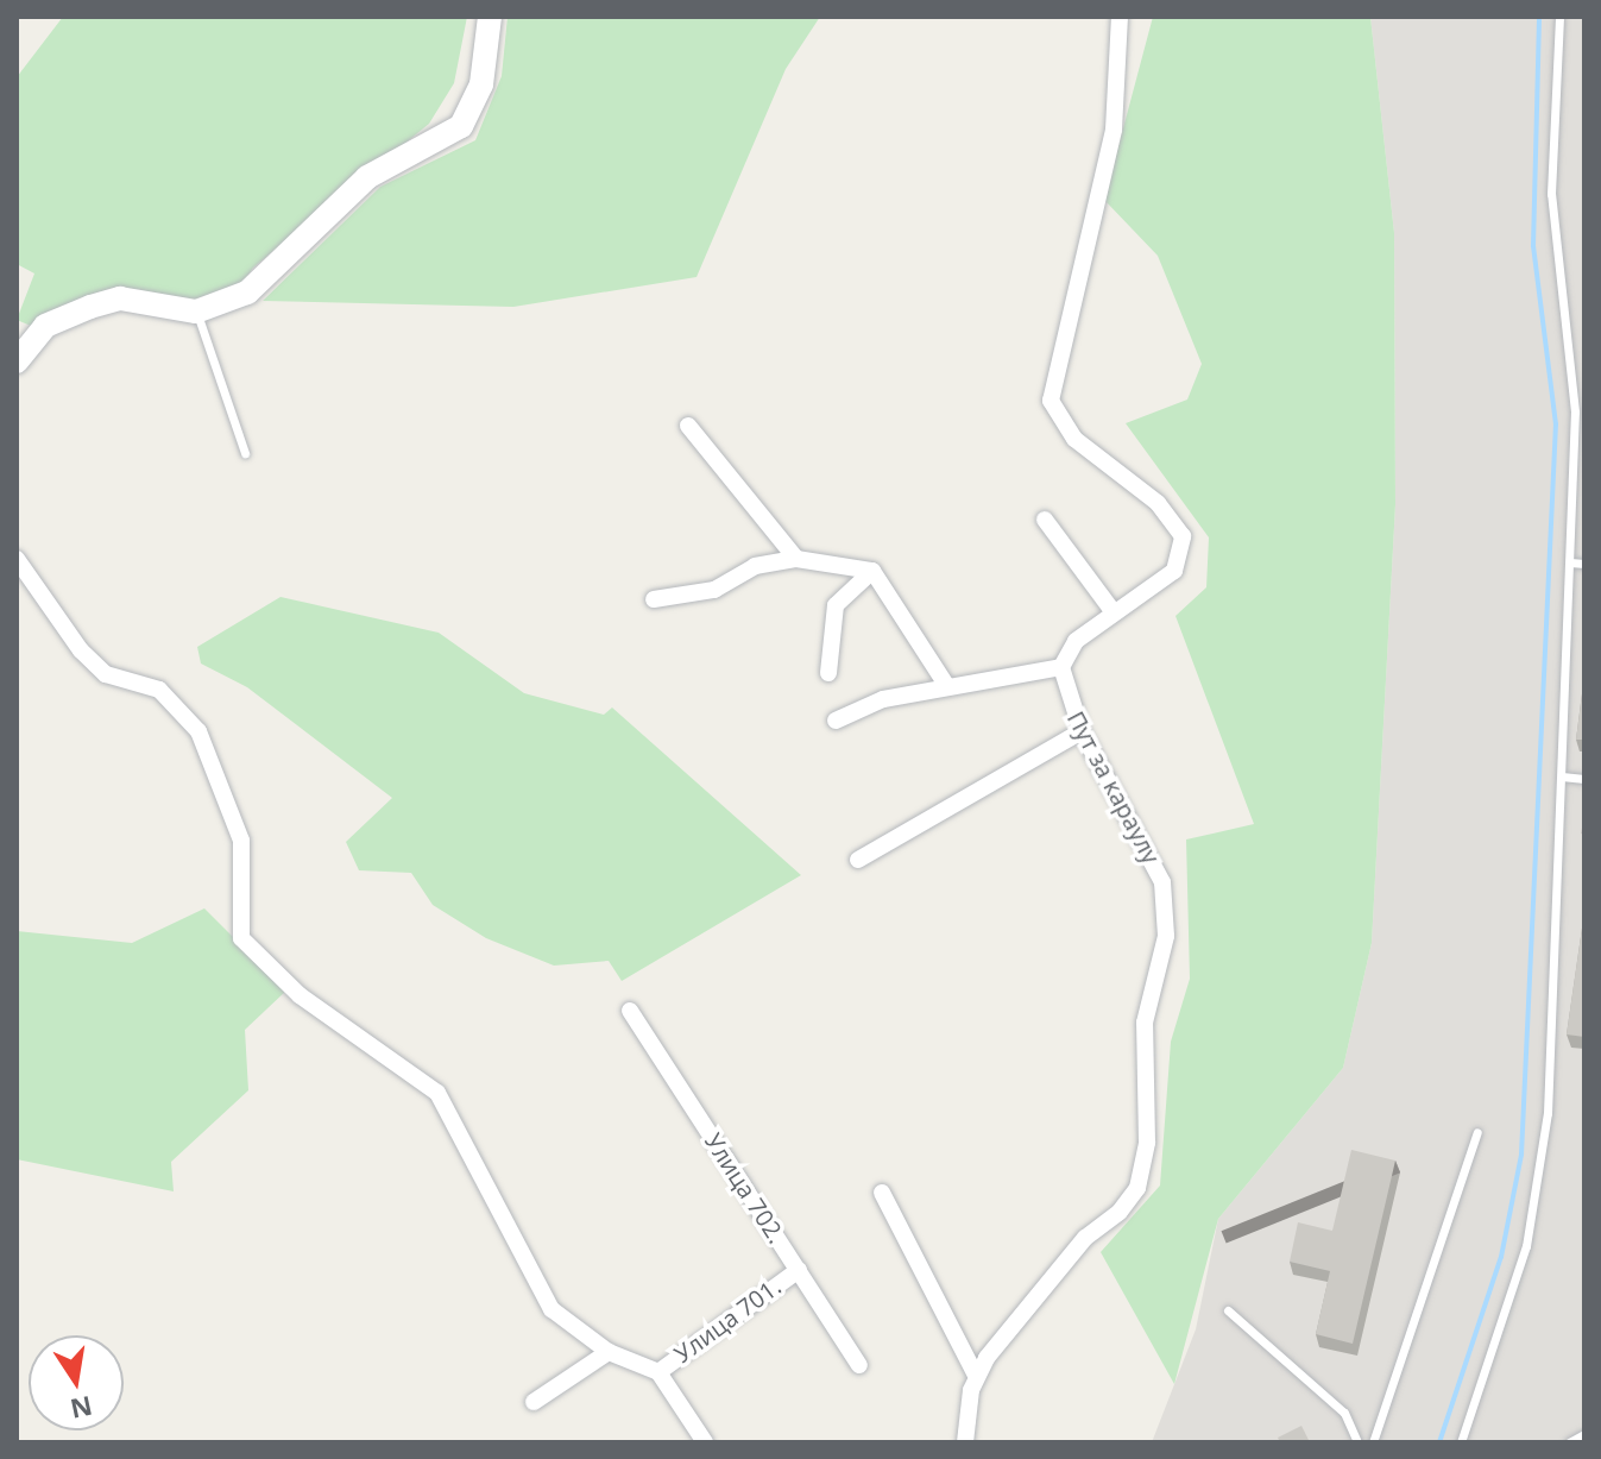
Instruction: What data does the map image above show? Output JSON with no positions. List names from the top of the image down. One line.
{"streets":{"street":["Пут за караулу","Улица 702.","Улица 701."]},"crossings":[["Улица 702.","Улица 701."]],"north":"bottom"}
